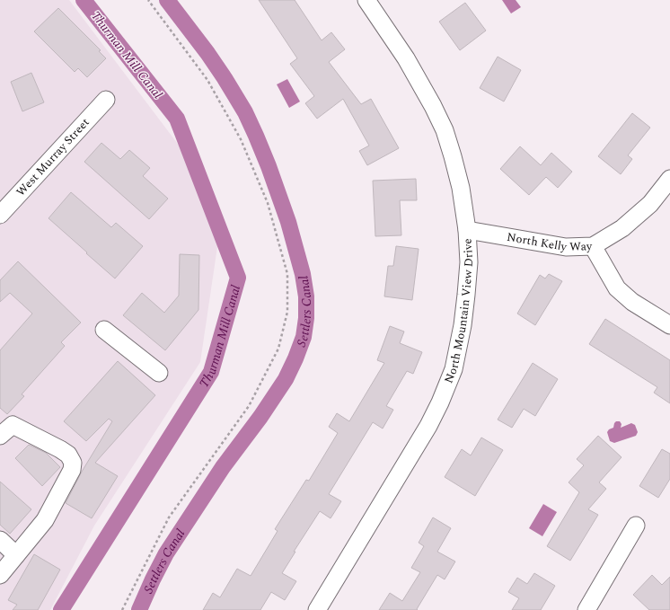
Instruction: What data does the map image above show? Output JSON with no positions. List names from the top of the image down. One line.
{"streets":{"street":["West Murray Street","North Kelly Way","North Mountain View Drive"]},"crossings":[["North Kelly Way","North Mountain View Drive"]],"water":["Thurman Mill Canal","Settlers Canal"]}
